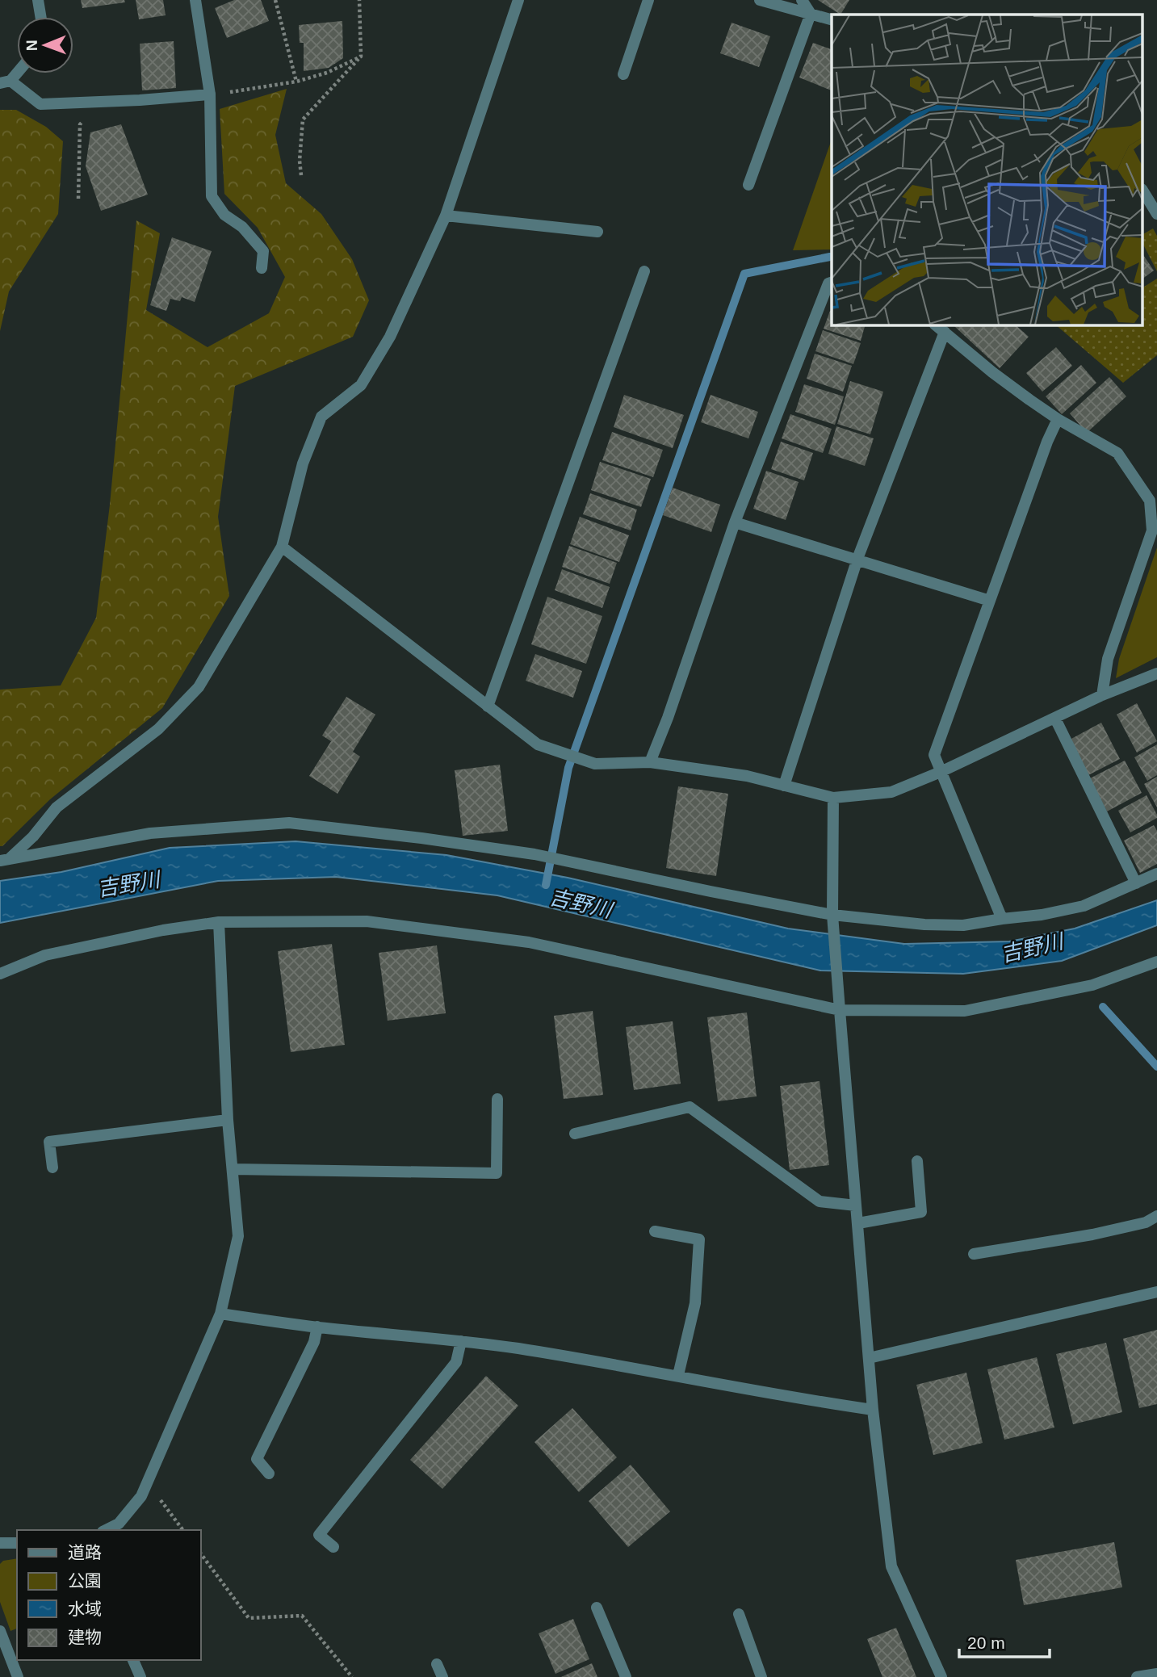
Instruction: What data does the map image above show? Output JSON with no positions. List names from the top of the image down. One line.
{"water":["吉野川"],"legend":["道路","公園","水域","建物"],"scale_bar":"20 m","north":"left"}
